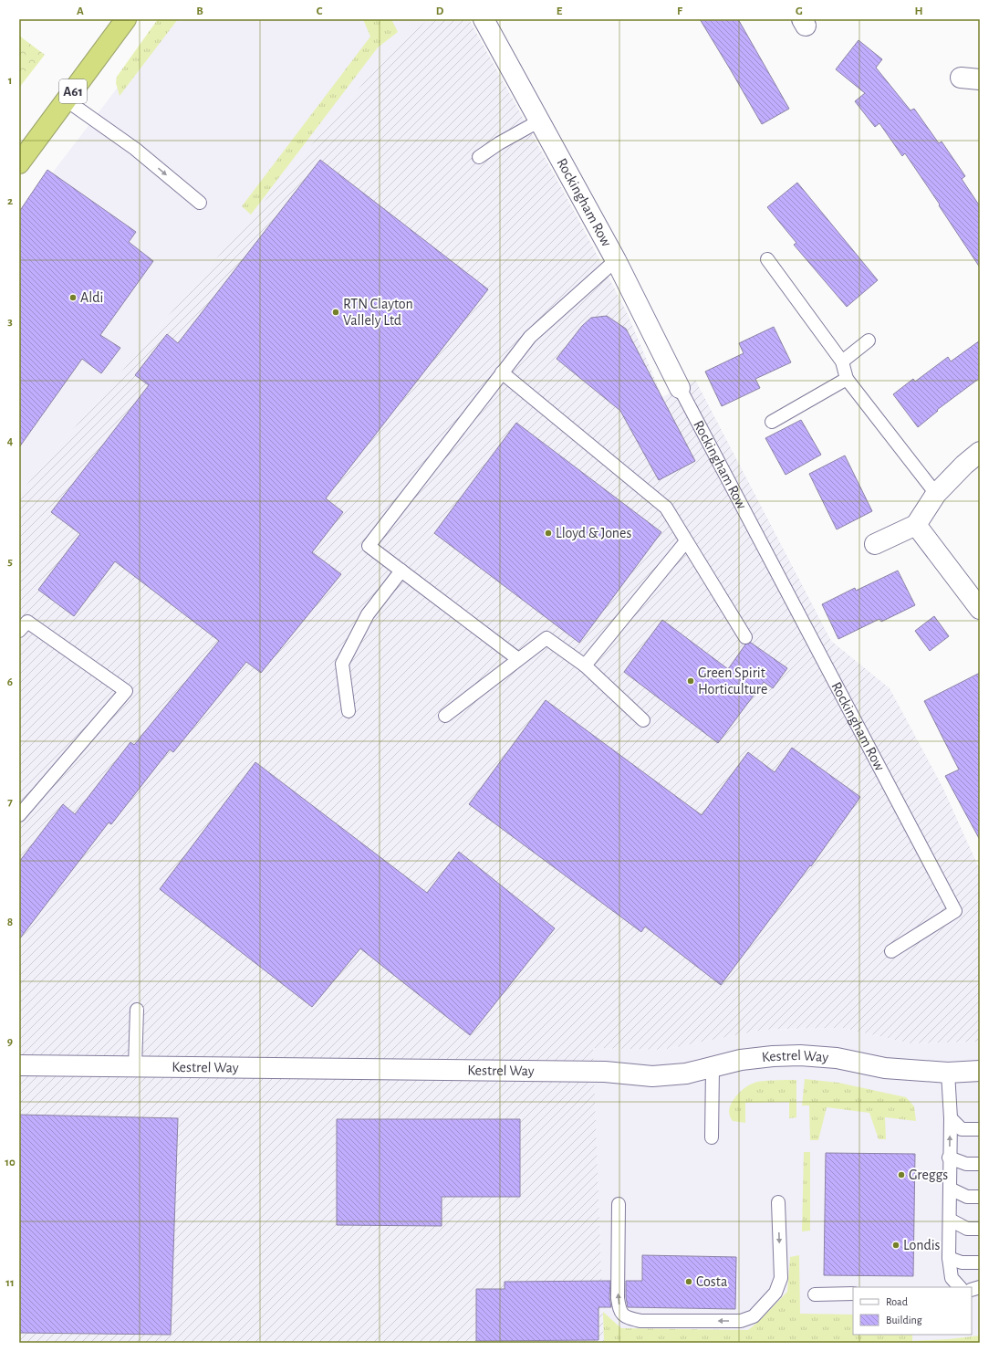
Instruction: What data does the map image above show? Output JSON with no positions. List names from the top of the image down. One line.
{"streets":{"highway":["A61"],"street":["Rockingham Row","Kestrel Way"]},"places":["Aldi","RTN Clayton Vallely Ltd","Lloyd & Jones","Green Spirit Horticulture","Greggs","Londis","Costa"],"legend":["Road","Building"],"grid":{"columns":["A","B","C","D","E","F","G","H"],"rows":["1","2","3","4","5","6","7","8","9","10","11"]}}
